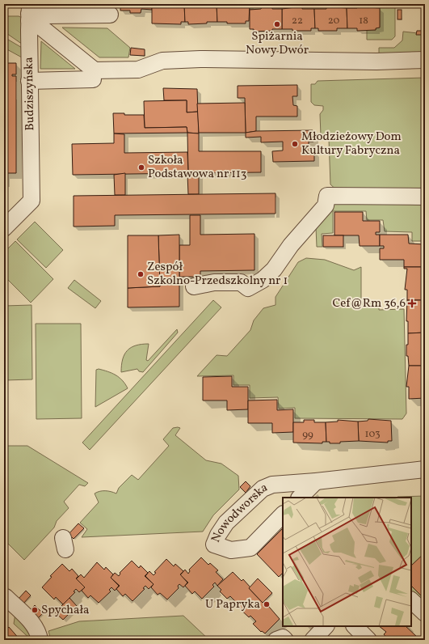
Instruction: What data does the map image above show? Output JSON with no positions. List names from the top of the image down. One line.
{"streets":{"lane":["Budziszyńska","Nowodworska"]},"places":{"other":["Spiżarnia Nowy Dwór","Młodzieżowy Dom Kultury Fabryczna","Szkoła Podstawowa nr 113","Zespół Szkolno-Przedszkolny nr 1","U Papryka","Spychała"],"health":["Cef@Rm 36,6"]},"house_numbers":["22","20","18","103","99"]}
